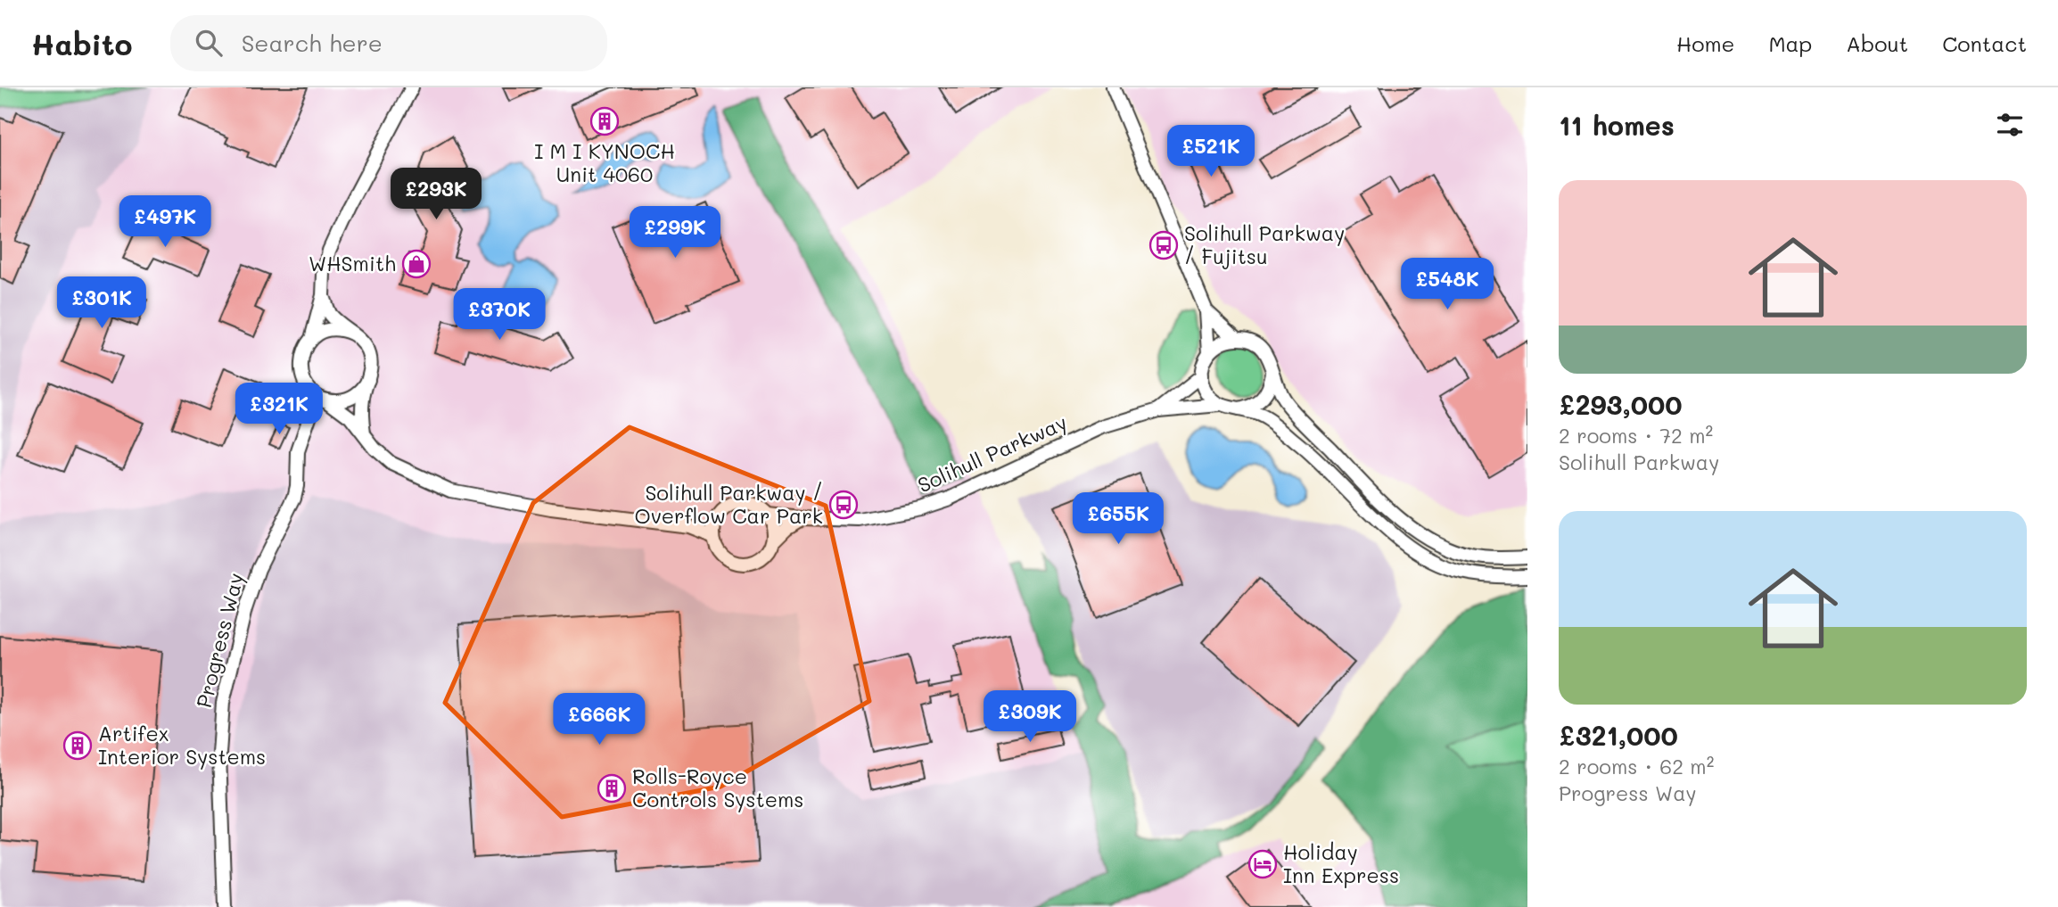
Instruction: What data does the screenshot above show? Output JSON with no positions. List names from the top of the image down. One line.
{"streets":{"street":["Solihull Parkway","Progress Way"]},"places":{"building":["I M I KYNOCH Unit 4060","Artifex Interior Systems","Rolls-Royce Controls Systems"],"bus stop":["Solihull Parkway / Fujitsu","Solihull Parkway / Overflow Car Park"],"shop":["WHSmith"],"hotel":["Holiday Inn Express"]},"page":{"header":"Habito","search":"Search here","nav":["Home","Map","About","Contact"],"heading":"11 homes","price":["£521K","£293K","£497K","£299K","£548K","£301K","£370K","£321K","£655K","£309K","£666K"],"list":[{"name":"£293,000","note":"2 rooms · 72 m² · Solihull Parkway"},{"name":"£321,000","note":"2 rooms · 62 m² · Progress Way"}]}}
